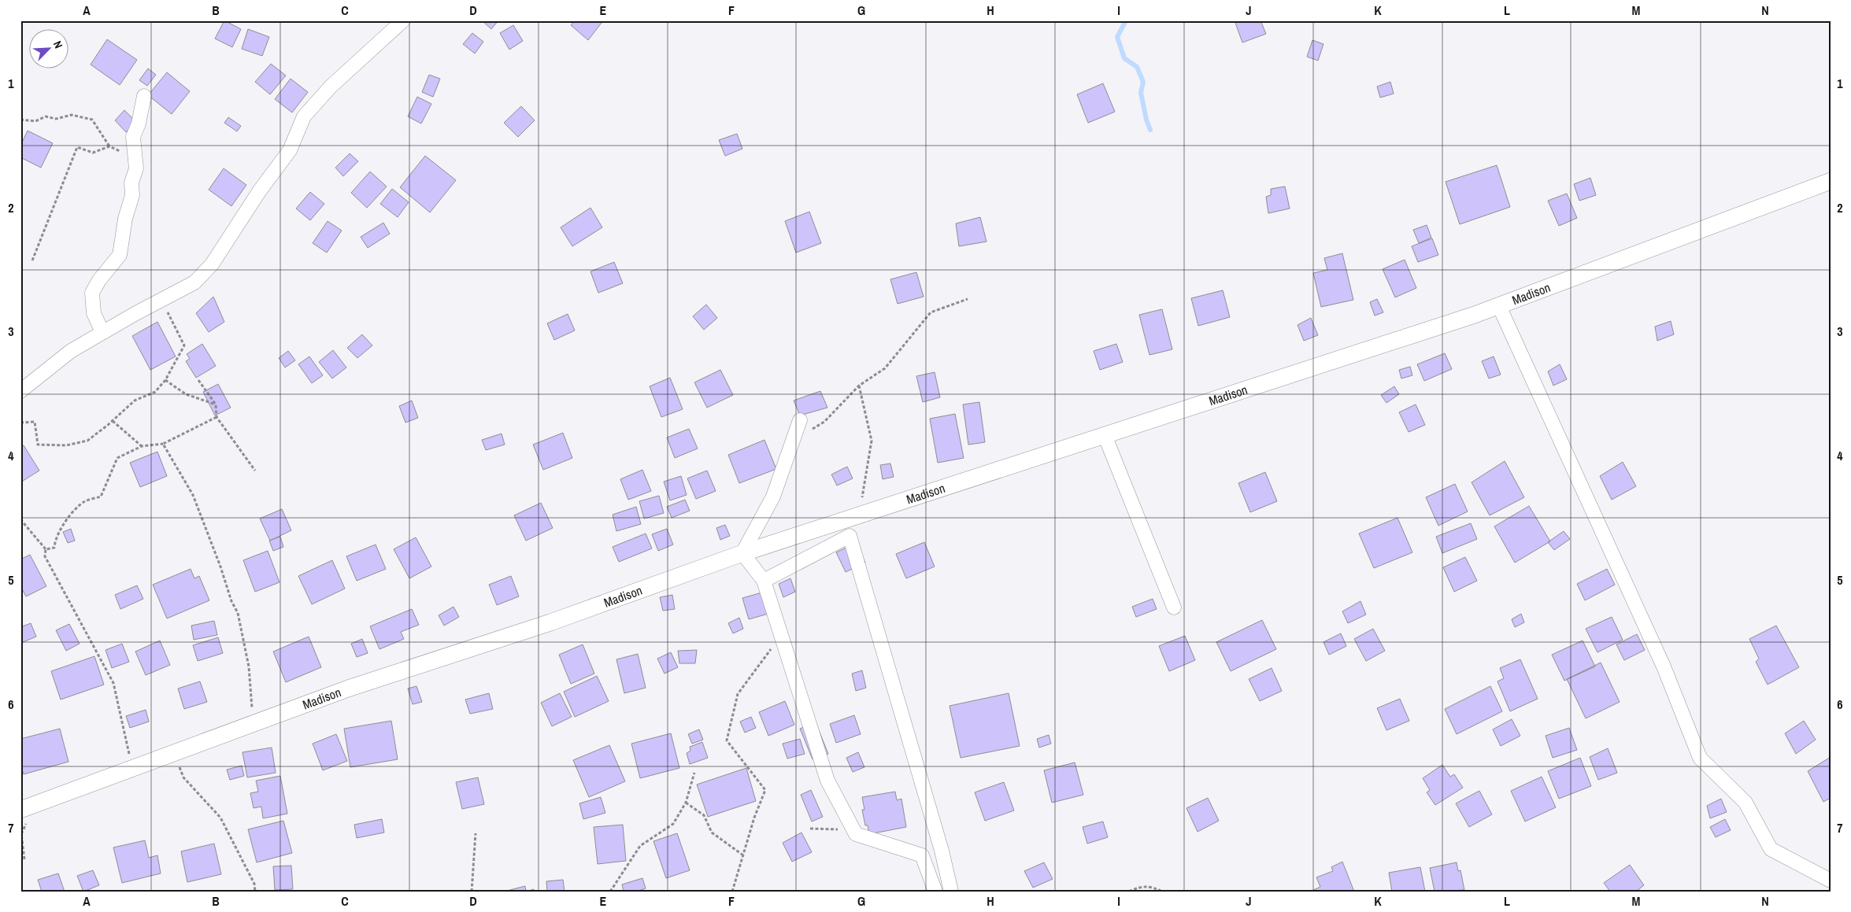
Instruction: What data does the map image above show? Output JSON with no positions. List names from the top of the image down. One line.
{"streets":{"street":["Madison"]},"north":"top right","grid":{"columns":["A","B","C","D","E","F","G","H","I","J","K","L","M","N"],"rows":["1","2","3","4","5","6","7"]}}
